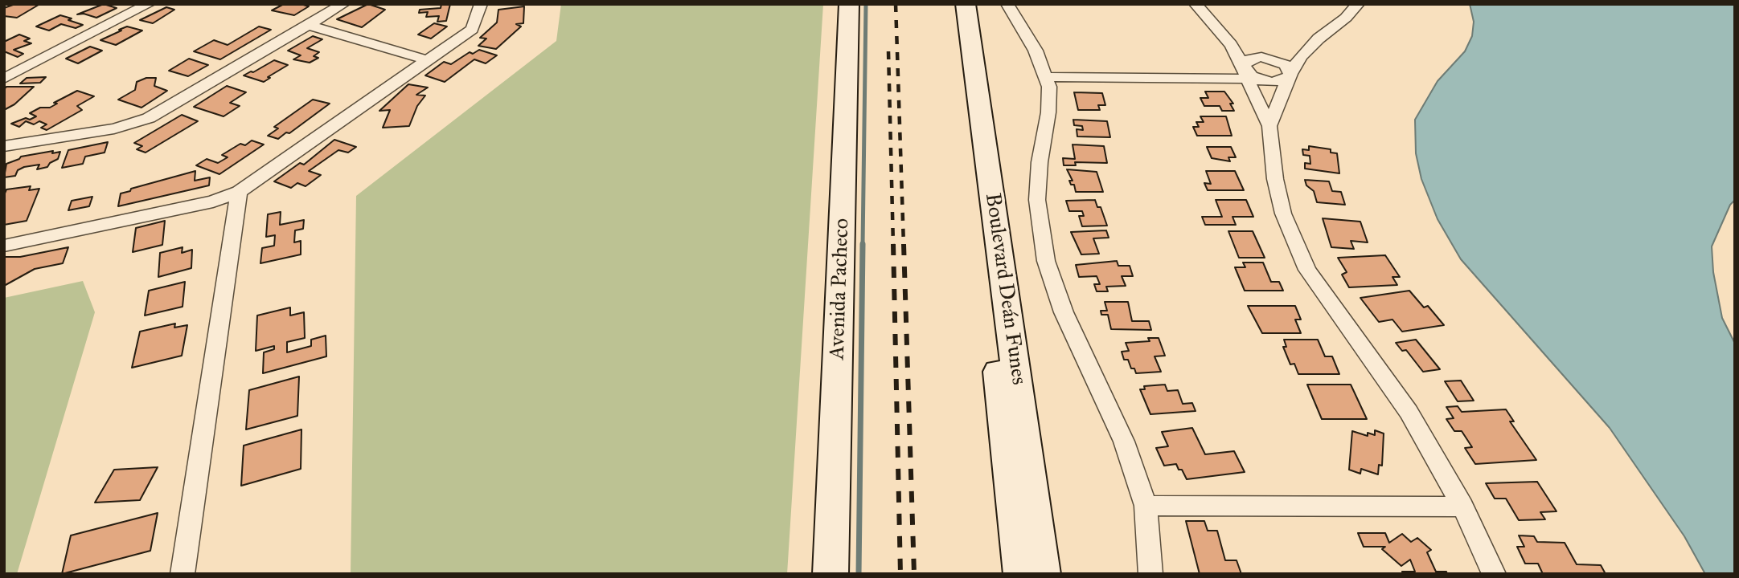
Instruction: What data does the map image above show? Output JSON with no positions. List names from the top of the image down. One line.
{"streets":{"main road":["Avenida Pacheco","Boulevard Deán Funes"]}}
